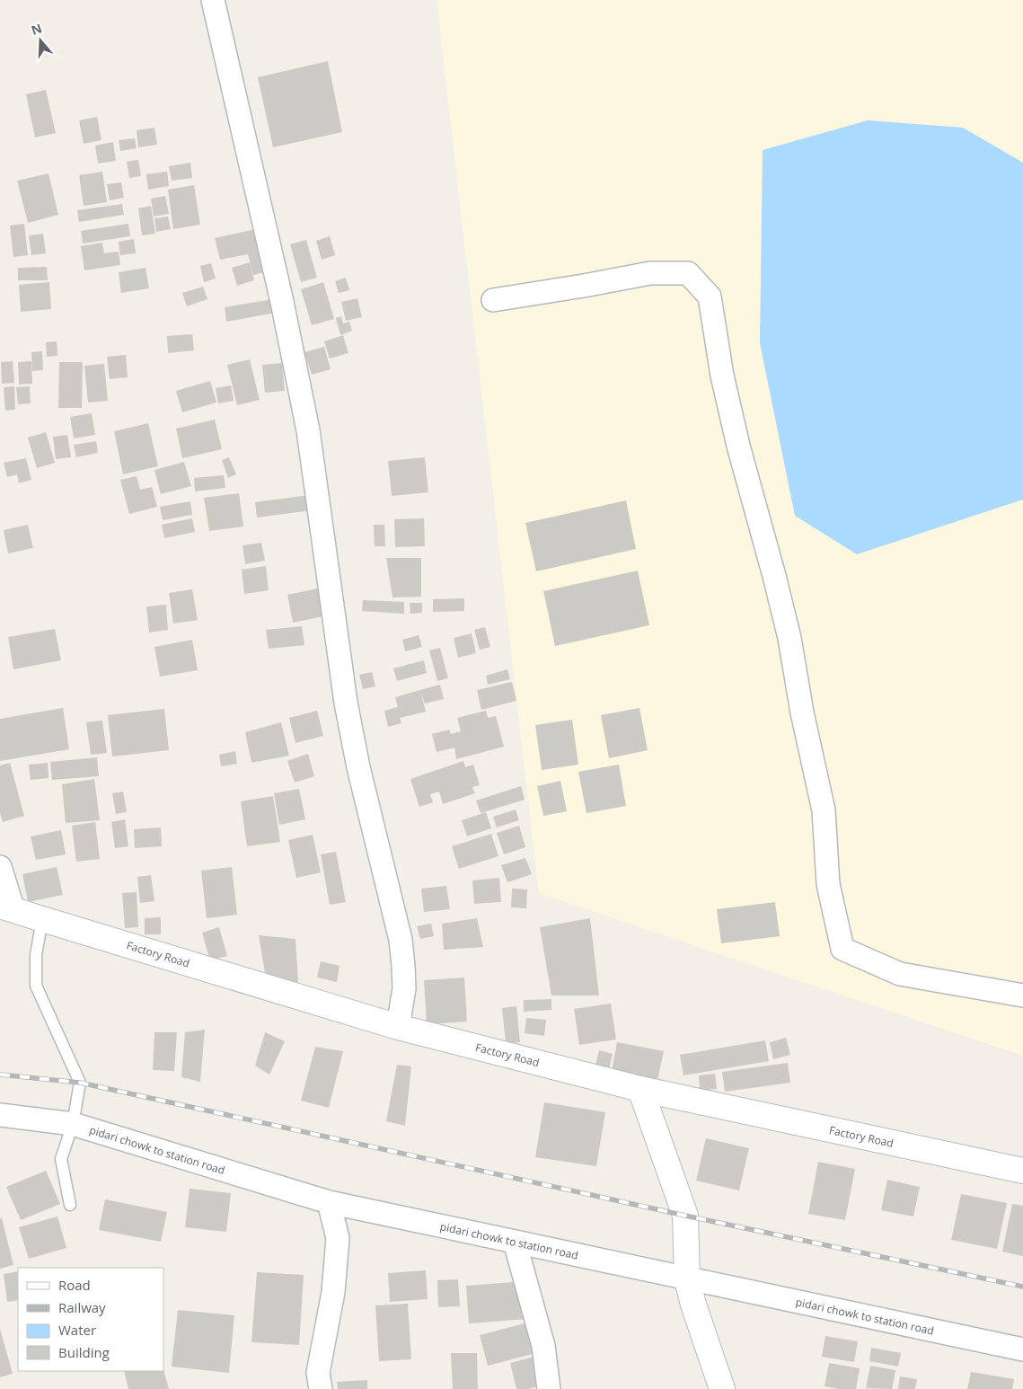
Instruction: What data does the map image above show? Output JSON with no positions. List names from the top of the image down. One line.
{"streets":{"main road":["Factory Road"],"street":["pidari chowk to station road"]},"legend":["Road","Railway","Water","Building"],"north":"top"}
